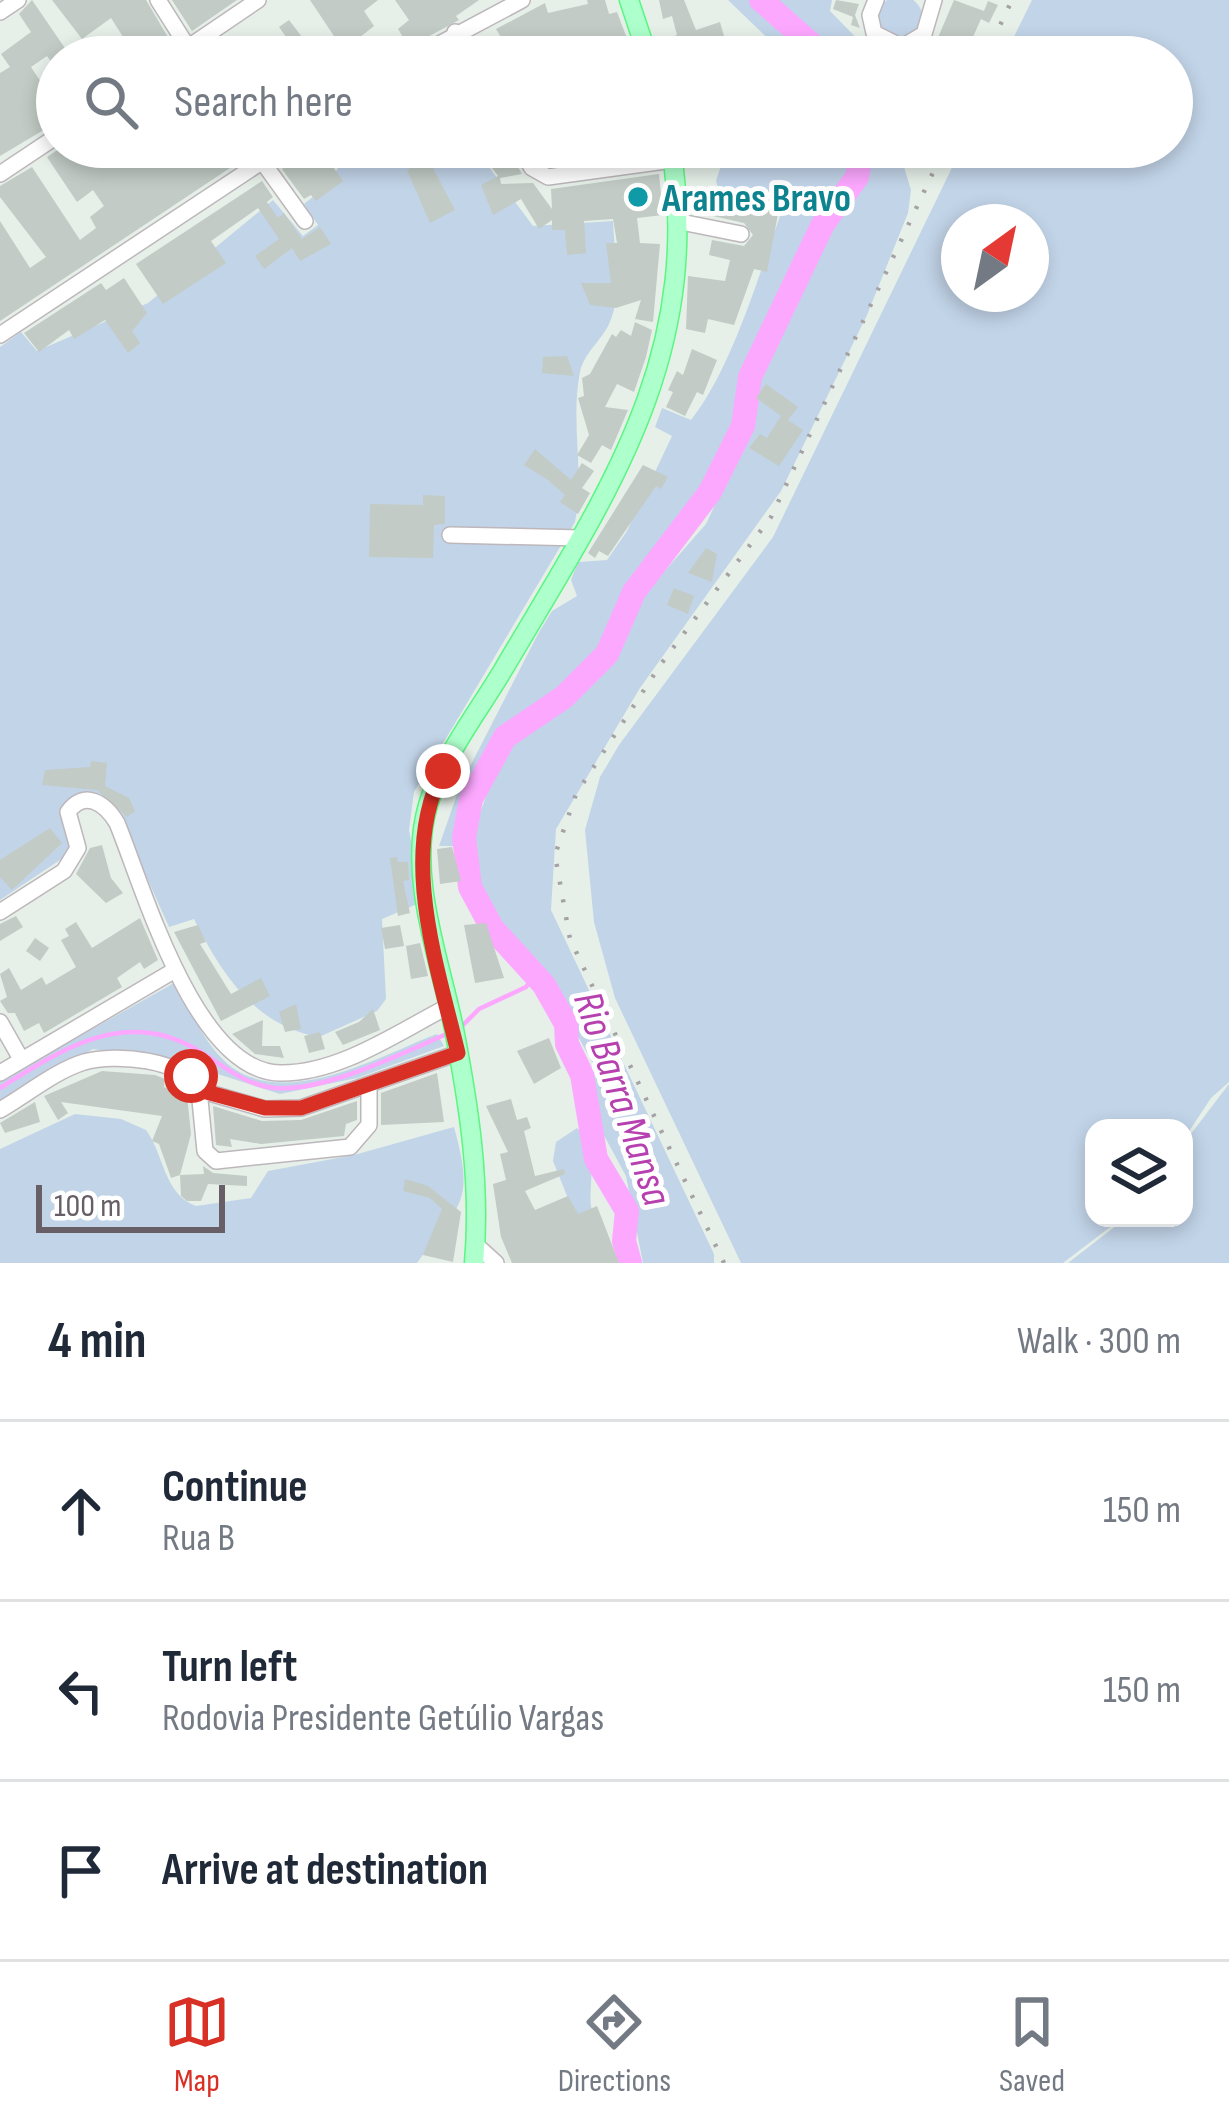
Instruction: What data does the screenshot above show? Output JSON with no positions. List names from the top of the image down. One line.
{"water":["Rio Barra Mansa"],"places":["Arames Bravo"],"scale_bar":"100 m","north":"top right","page":{"search":"Search here","scale":"100 m","heading":["4 min","Walk · 300 m"],"list":[["Continue","Rua B","150 m"],["Turn left","Rodovia Presidente Getúlio Vargas","150 m"],"Arrive at destination"],"nav":["Map","Directions","Saved"]}}
